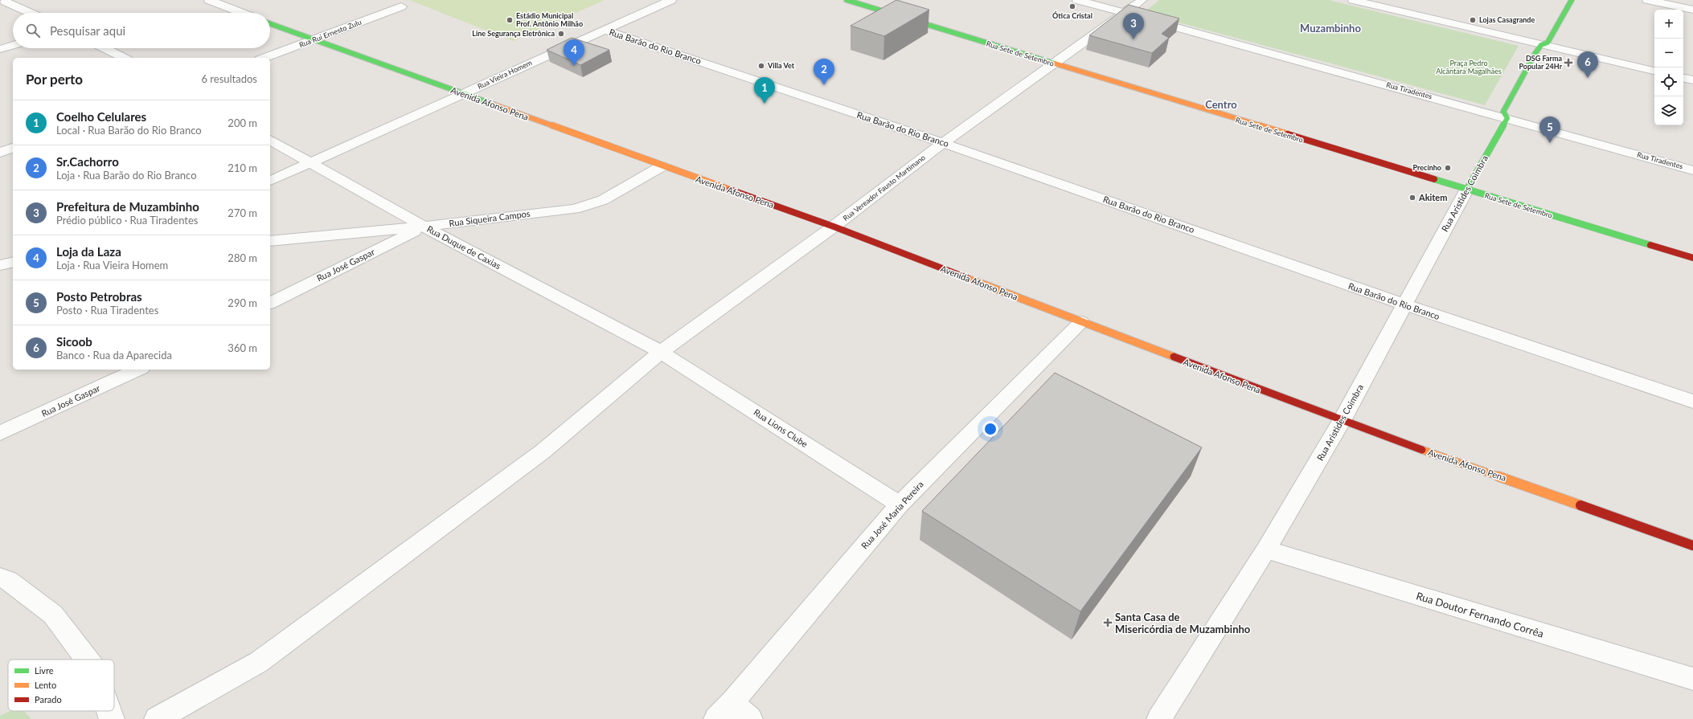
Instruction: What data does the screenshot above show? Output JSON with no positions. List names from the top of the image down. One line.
{"streets":{"street":["Rua Rui Ernesto Zulu","Rua Barão do Rio Branco","Rua Sete de Setembro","Rua Vieira Homem","Rua Tiradentes","Avenida Afonso Pena","Rua Vereador Fausto Martimano","Rua Aristides Coimbra","Rua Siqueira Campos","Rua Duque de Caxias","Rua José Gaspar","Rua Lions Clube","Rua José Maria Pereira","Rua Doutor Fernando Corrêa"]},"crossings":[["Rua Rui Ernesto Zulu","Avenida Afonso Pena"],["Rua Barão do Rio Branco","Rua Vieira Homem"],["Rua Barão do Rio Branco","Rua Vereador Fausto Martimano"],["Rua Barão do Rio Branco","Rua Aristides Coimbra"],["Rua Sete de Setembro","Rua Vereador Fausto Martimano"],["Rua Sete de Setembro","Rua Aristides Coimbra"],["Rua Vieira Homem","Avenida Afonso Pena"],["Rua Vieira Homem","Rua Duque de Caxias"],["Rua Tiradentes","Rua Vereador Fausto Martimano"],["Rua Tiradentes","Rua Aristides Coimbra"],["Avenida Afonso Pena","Rua Vereador Fausto Martimano"],["Avenida Afonso Pena","Rua Aristides Coimbra"],["Avenida Afonso Pena","Rua Siqueira Campos"],["Avenida Afonso Pena","Rua José Maria Pereira"],["Rua Vereador Fausto Martimano","Rua Duque de Caxias"],["Rua Vereador Fausto Martimano","Rua Lions Clube"],["Rua Aristides Coimbra","Rua Doutor Fernando Corrêa"],["Rua Siqueira Campos","Rua Duque de Caxias"],["Rua Siqueira Campos","Rua José Gaspar"],["Rua Duque de Caxias","Rua José Gaspar"],["Rua Duque de Caxias","Rua Lions Clube"],["Rua Lions Clube","Rua José Maria Pereira"]],"districts":["Muzambinho","Centro"],"parks":["Praça Pedro Alcântara Magalhães"],"places":{"other":["Ótica Cristal","Estádio Municipal Prof. Antônio Milhão","Lojas Casagrande","Line Segurança Eletrônica","Villa Vet","Precinho","Akitem"],"health":["DSG Farma Popular 24Hr","Santa Casa de Misericórdia de Muzambinho"]},"legend":["Livre","Lento","Parado"],"page":{"map_buttons":["+","−"],"pins":["3","4","6","2","1","5"],"search":"Pesquisar aqui","heading":["Por perto","6 resultados"],"list":[{"mark":"1","name":"Coelho Celulares","note":"Local · Rua Barão do Rio Branco","value":"200 m"},{"mark":"2","name":"Sr.Cachorro","note":"Loja · Rua Barão do Rio Branco","value":"210 m"},{"mark":"3","name":"Prefeitura de Muzambinho","note":"Prédio público · Rua Tiradentes","value":"270 m"},{"mark":"4","name":"Loja da Laza","note":"Loja · Rua Vieira Homem","value":"280 m"},{"mark":"5","name":"Posto Petrobras","note":"Posto · Rua Tiradentes","value":"290 m"},{"mark":"6","name":"Sicoob","note":"Banco · Rua da Aparecida","value":"360 m"}]}}
